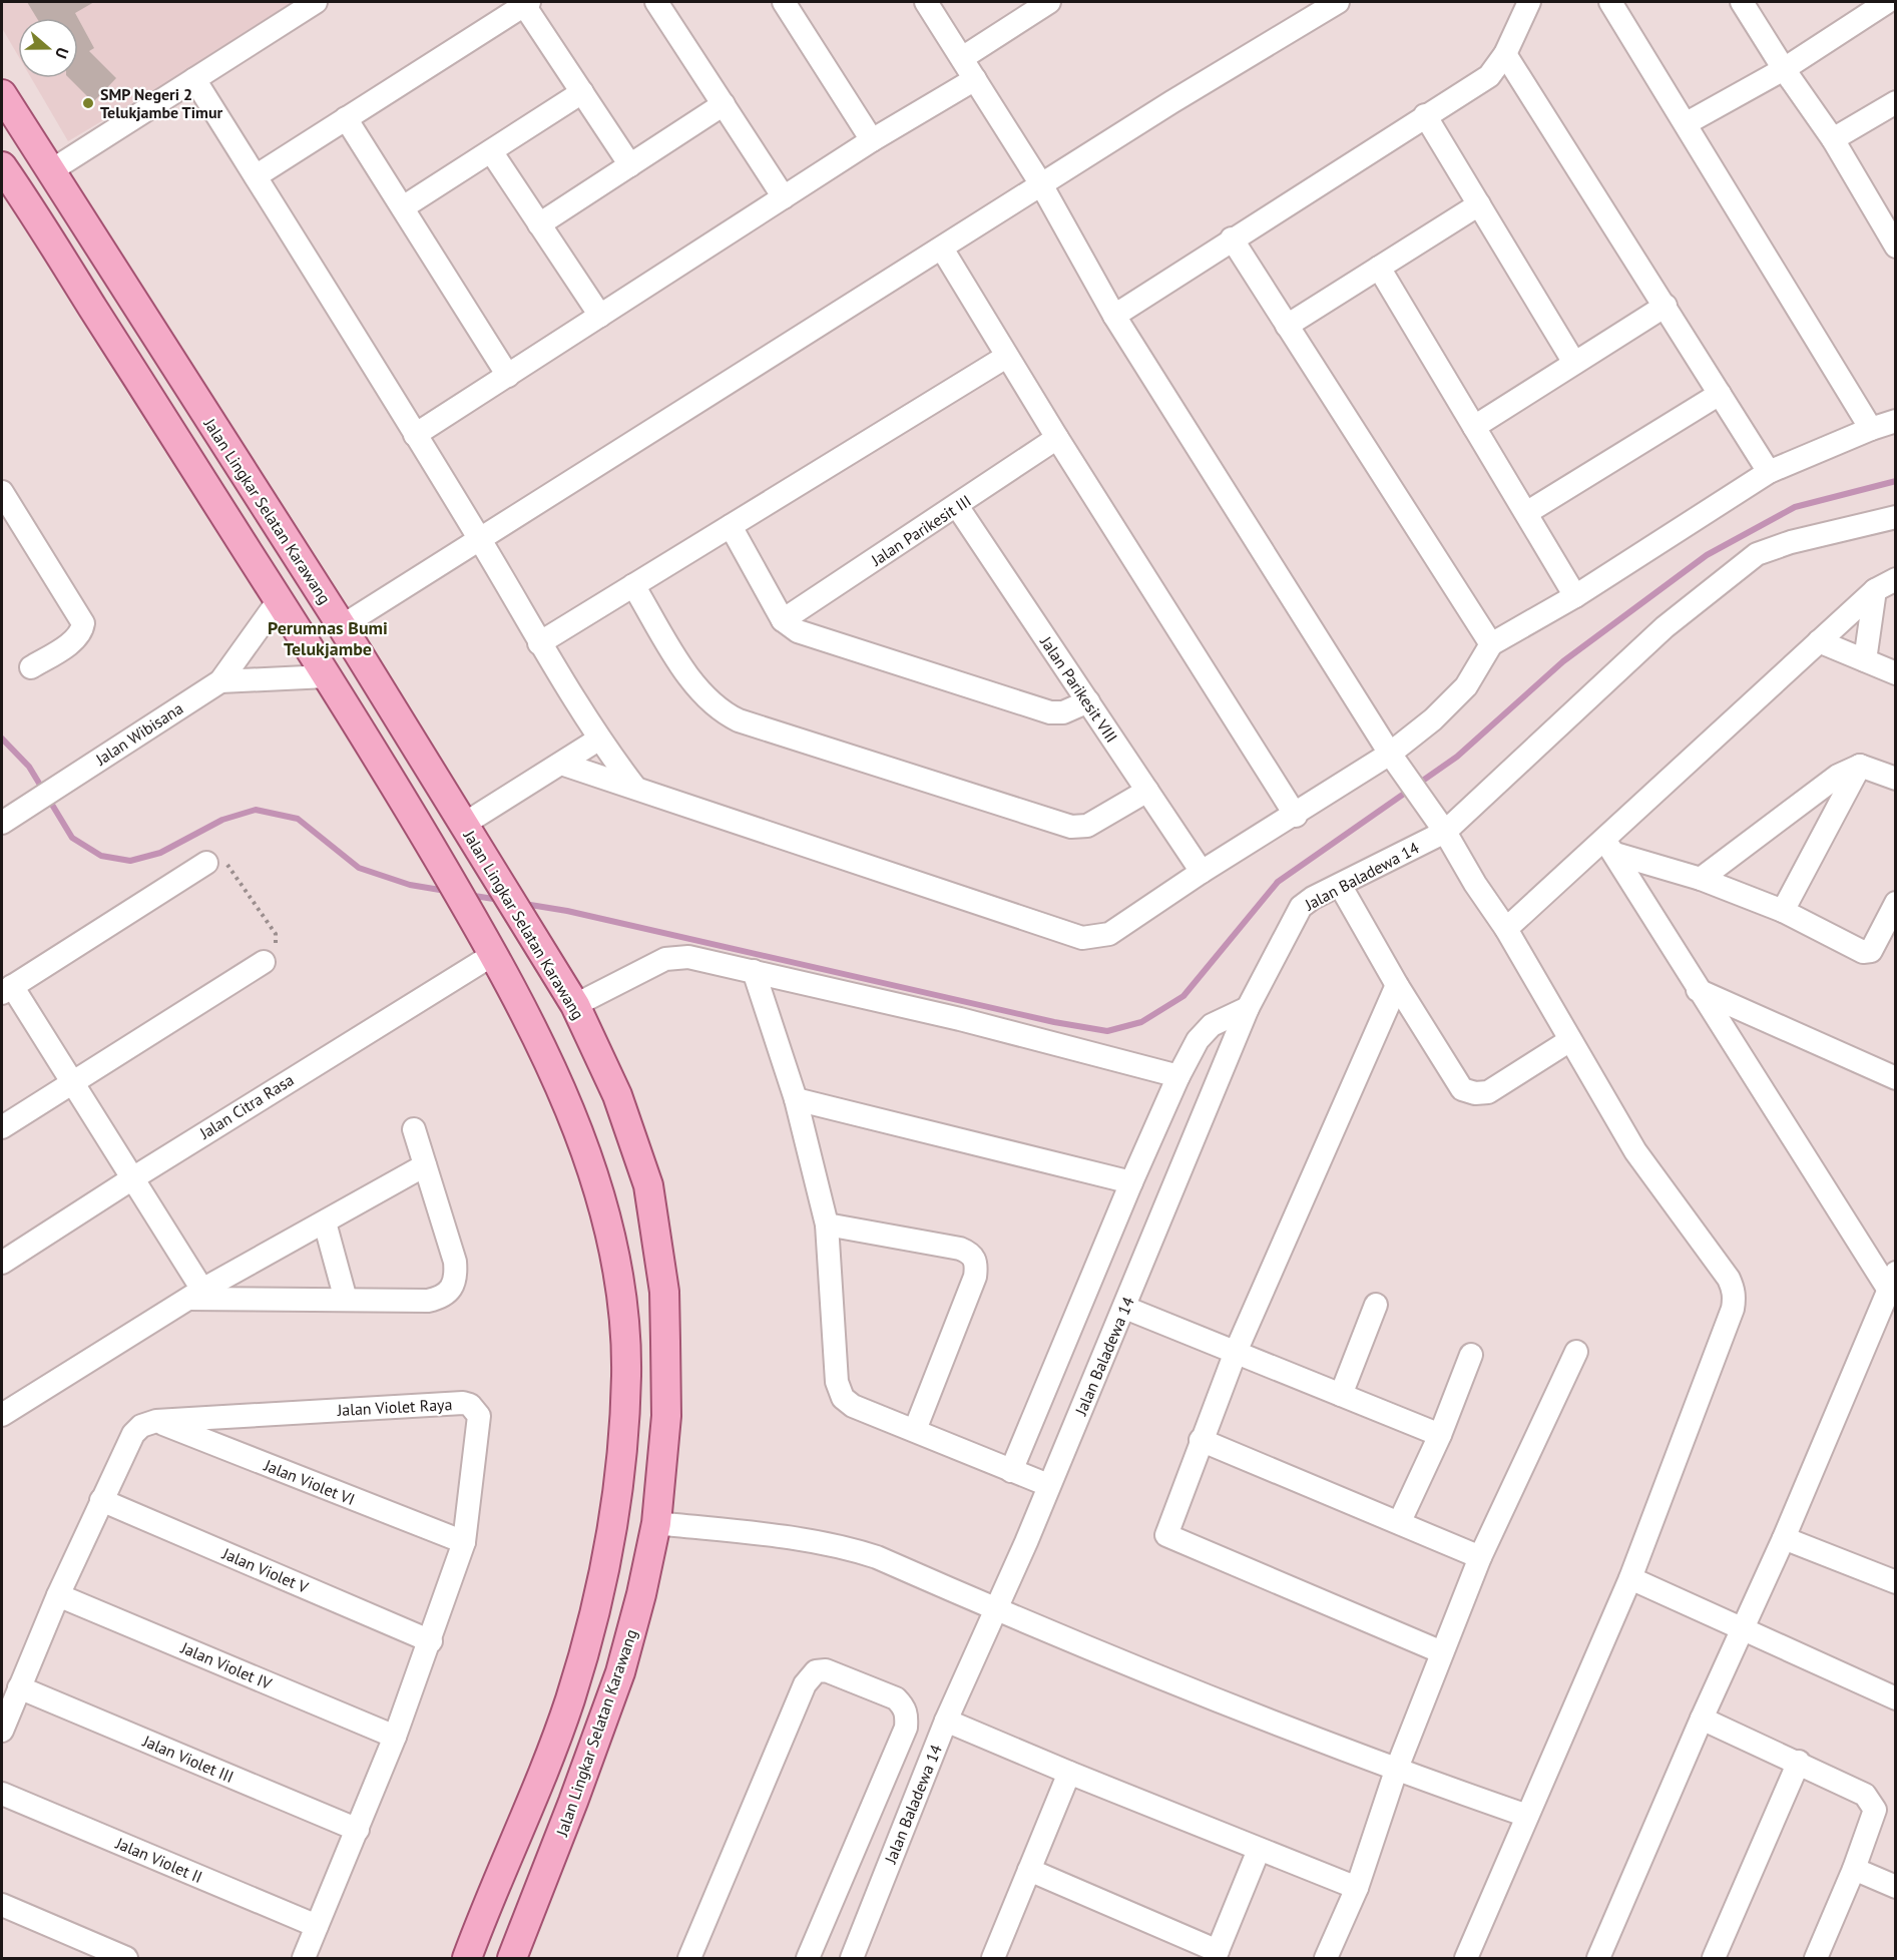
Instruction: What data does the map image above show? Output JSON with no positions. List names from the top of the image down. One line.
{"streets":{"main road":["Jalan Lingkar Selatan Karawang"],"street":["Jalan Parikesit III","Jalan Parikesit VIII","Jalan Wibisana","Jalan Baladewa 14","Jalan Citra Rasa","Jalan Violet Raya","Jalan Violet VI","Jalan Violet V","Jalan Violet IV","Jalan Violet III","Jalan Violet II"]},"crossings":[["Jalan Parikesit III","Jalan Parikesit VIII"],["Jalan Violet Raya","Jalan Violet VI"],["Jalan Violet Raya","Jalan Violet V"],["Jalan Violet Raya","Jalan Violet IV"],["Jalan Violet Raya","Jalan Violet III"],["Jalan Violet Raya","Jalan Violet II"]],"districts":["Perumnas Bumi Telukjambe"],"places":["SMP Negeri 2 Telukjambe Timur"],"north":"right"}
